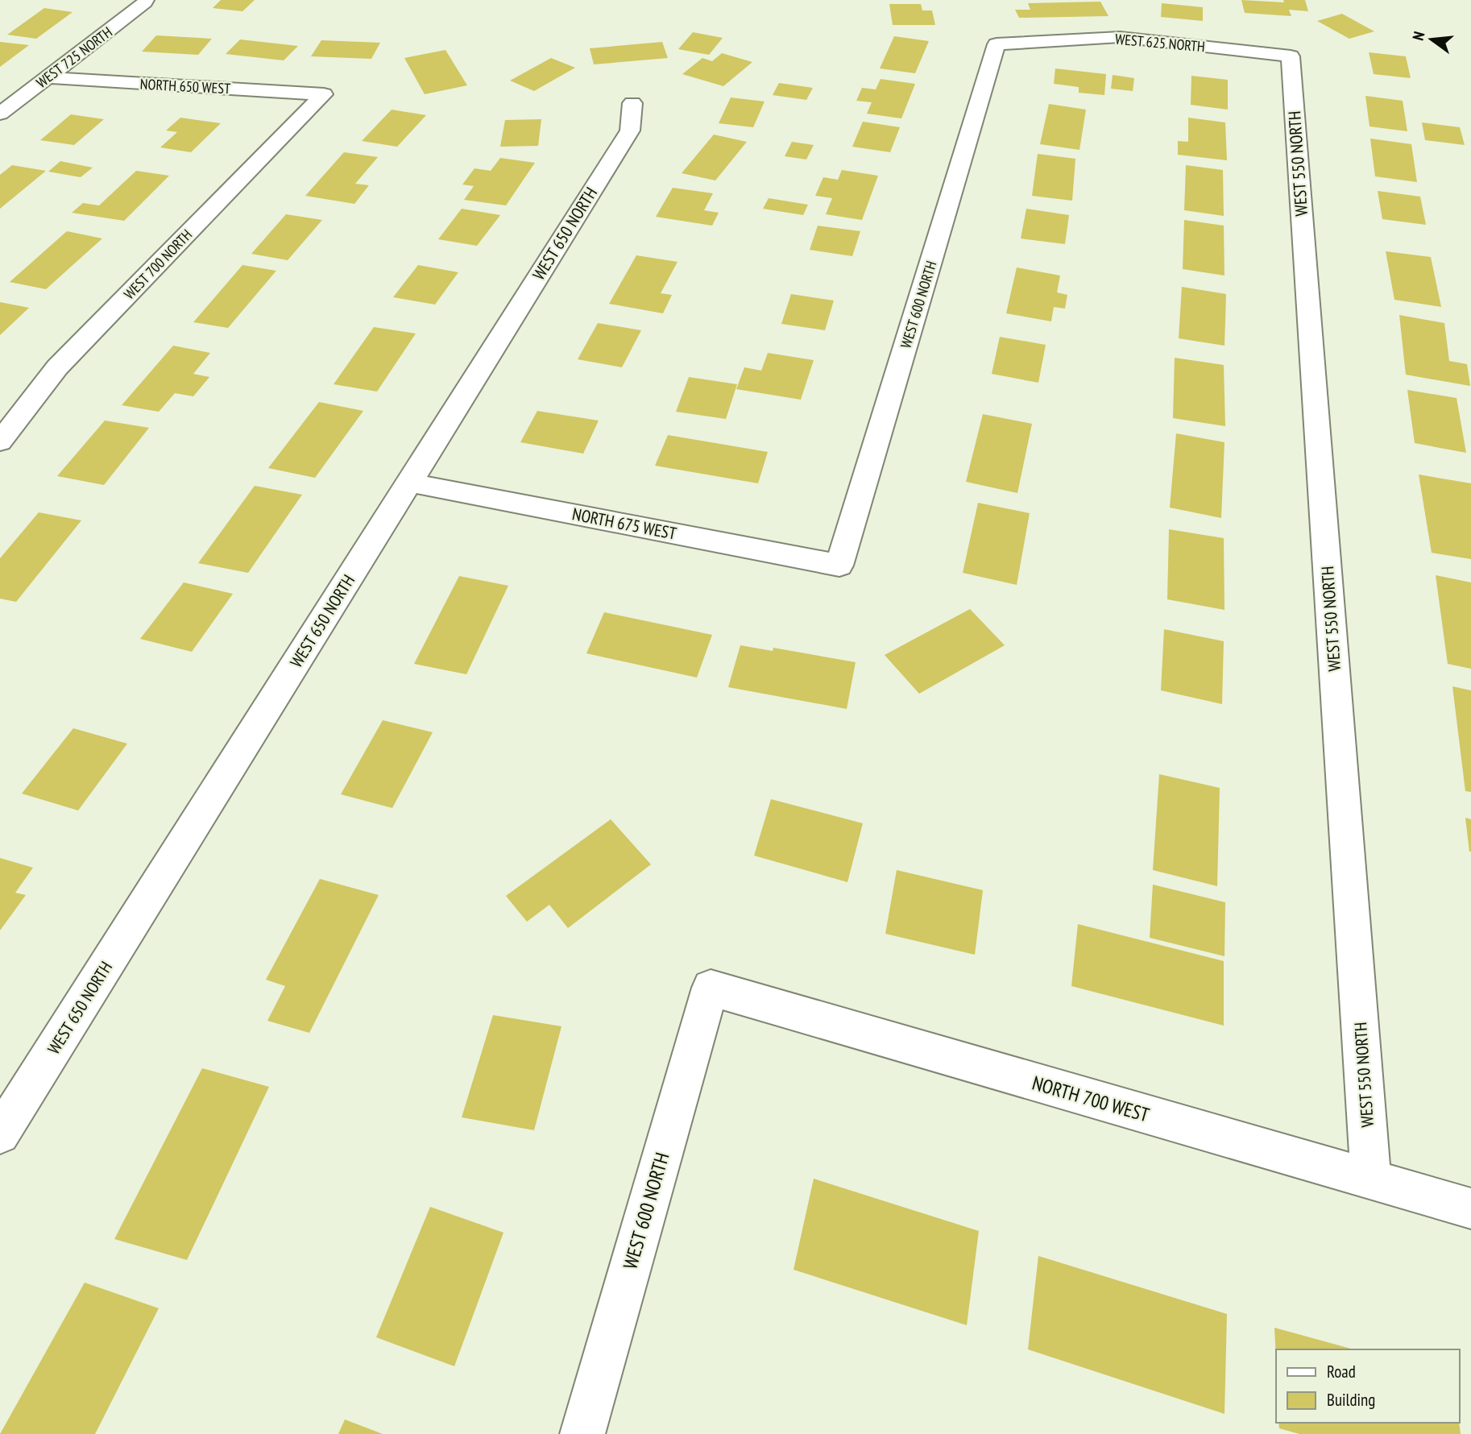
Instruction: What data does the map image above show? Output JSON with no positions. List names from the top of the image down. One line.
{"streets":{"street":["WEST 625 NORTH","WEST 725 NORTH","NORTH 650 WEST","WEST 550 NORTH","WEST 650 NORTH","WEST 700 NORTH","WEST 600 NORTH","NORTH 675 WEST","NORTH 700 WEST"]},"crossings":[["WEST 625 NORTH","WEST 550 NORTH"],["WEST 625 NORTH","WEST 600 NORTH"],["WEST 725 NORTH","NORTH 650 WEST"],["NORTH 650 WEST","WEST 700 NORTH"],["WEST 550 NORTH","NORTH 700 WEST"],["WEST 650 NORTH","NORTH 675 WEST"],["WEST 600 NORTH","NORTH 675 WEST"],["WEST 600 NORTH","NORTH 700 WEST"]],"legend":["Road","Building"],"north":"left"}
